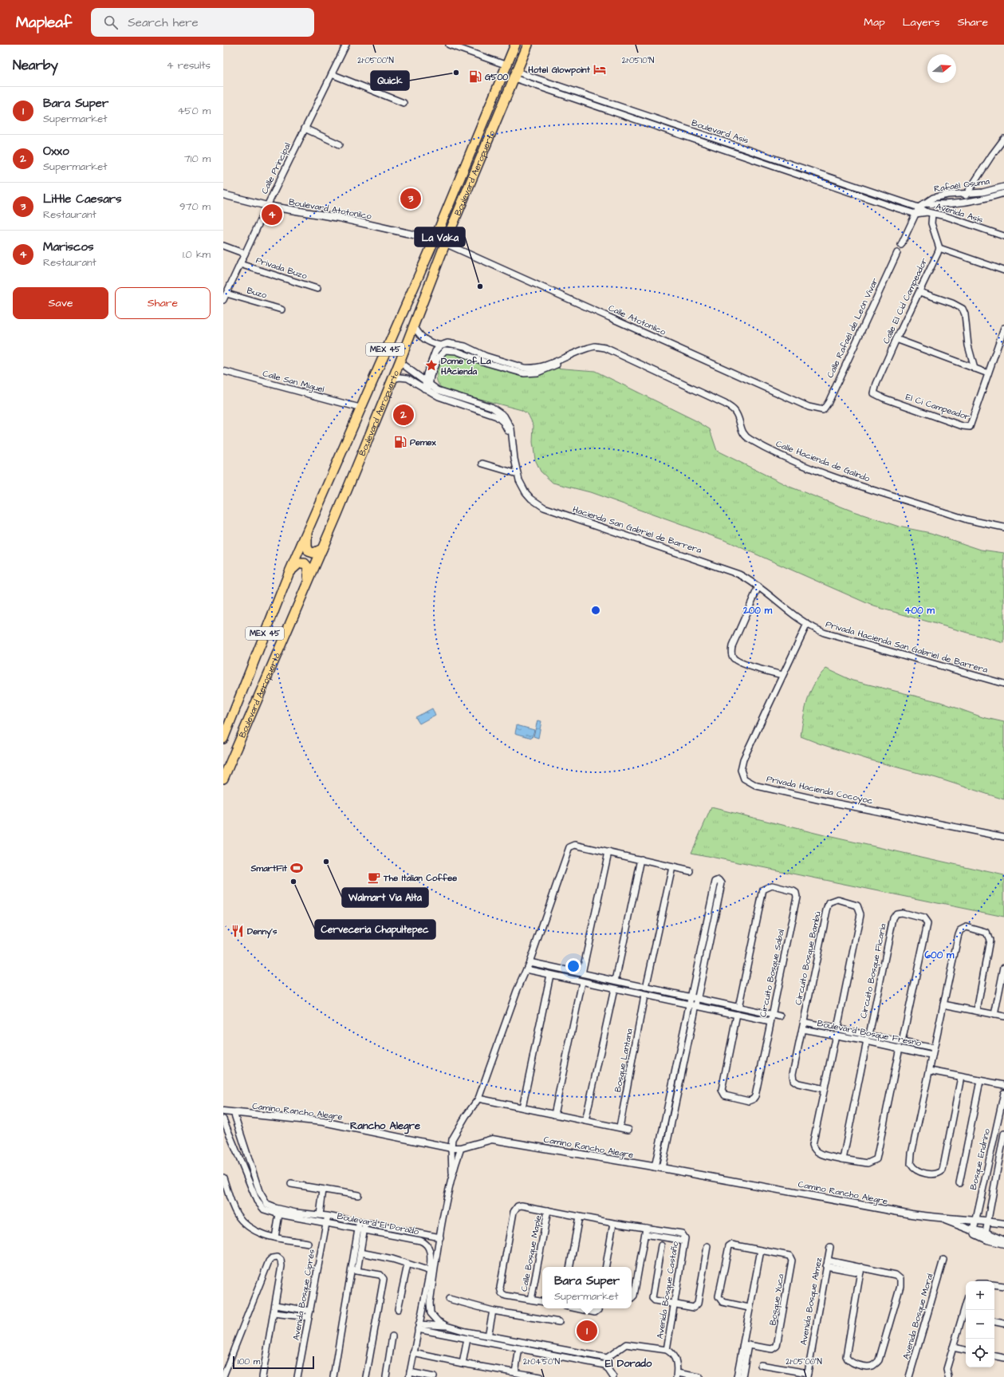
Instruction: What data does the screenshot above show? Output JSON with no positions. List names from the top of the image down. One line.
{"streets":{"highway":["Boulevard Aeropuerto","MEX 45"],"street":["Boulevard Asís","Calle Principal","Rafaél Osuma","Boulevard Atotonilco","Avenida Asís","Privada Buzo","Buzo","Calle El Cid Campeador","Calle Atotonilco","Calle Rafaél de León Vivar","Calle San Miguel","El Ci Campeador","Calle Hacienda de Galindo","Hacienda San Gabriel de Barrera","Privada Hacienda San Gabriel de Barrera","Privada Hacienda Cocoyoc","Circuito Bosque Bambú","Circuito Bosque Ficaria","Circuito Bosque Sabal","Boulevard Bosque Fresno","Bosque Lantana","Camino Rancho Alegre","Bosque Endrino","Boulevard El Dorado","Calle Bosque Maple","Avenida Bosque Castaño","Avenida Bosque Ciprés","Bosque Yuca","Avenida Bosque Almez","Avenida Bosque Moral"]},"crossings":[["Boulevard Asís","Boulevard Aeropuerto"],["Boulevard Asís","Rafaél Osuma"],["Boulevard Asís","Avenida Asís"],["Calle Principal","Boulevard Atotonilco"],["Calle Principal","Privada Buzo"],["Calle Principal","Buzo"],["Boulevard Aeropuerto","Boulevard Atotonilco"],["Boulevard Aeropuerto","Calle Atotonilco"],["Boulevard Aeropuerto","Calle San Miguel"],["Boulevard Aeropuerto","Calle Hacienda de Galindo"],["Rafaél Osuma","Avenida Asís"],["Calle El Cid Campeador","El Ci Campeador"],["Calle Atotonilco","Calle Rafaél de León Vivar"],["Hacienda San Gabriel de Barrera","Privada Hacienda San Gabriel de Barrera"],["Hacienda San Gabriel de Barrera","Privada Hacienda Cocoyoc"],["Privada Hacienda San Gabriel de Barrera","Privada Hacienda Cocoyoc"],["Circuito Bosque Bambú","Boulevard Bosque Fresno"],["Circuito Bosque Ficaria","Boulevard Bosque Fresno"],["Camino Rancho Alegre","Boulevard El Dorado"],["Boulevard El Dorado","Avenida Bosque Ciprés"]],"districts":["Rancho Alegre","El Dorado"],"places":{"hotel":["Hotel Glowpoint"],"other":["Quick","La Vaka","Walmart Via Alta","Cerveceria Chapultepec"],"fuel station":["G500","Pemex"],"place":["Dome of La HAcienda"],"sports":["SmartFit"],"cafe":["The Italian Coffee"],"restaurant":["Denny's"]},"scale_bar":"100 m","north":"right","page":{"header":"Mapleaf","search":"Search here","nav":["Map","Layers","Share"],"heading":["Nearby","4 results"],"list":[{"mark":"1","name":"Bara Super","note":"Supermarket","value":"450 m"},{"mark":"2","name":"Oxxo","note":"Supermarket","value":"710 m"},{"mark":"3","name":"Little Caesars","note":"Restaurant","value":"970 m"},{"mark":"4","name":"Mariscos","note":"Restaurant","value":"1.0 km"}],"pins":["3","4","2","1"],"buttons":["Save","Share"],"popup":["Bara Super","Supermarket"],"map_buttons":["+","−"],"scale":"100 m"},"coordinates":["21°05'00\"N","21°05'10\"N","21°04'50\"N"],"rings":["200 m","400 m","600 m"]}
